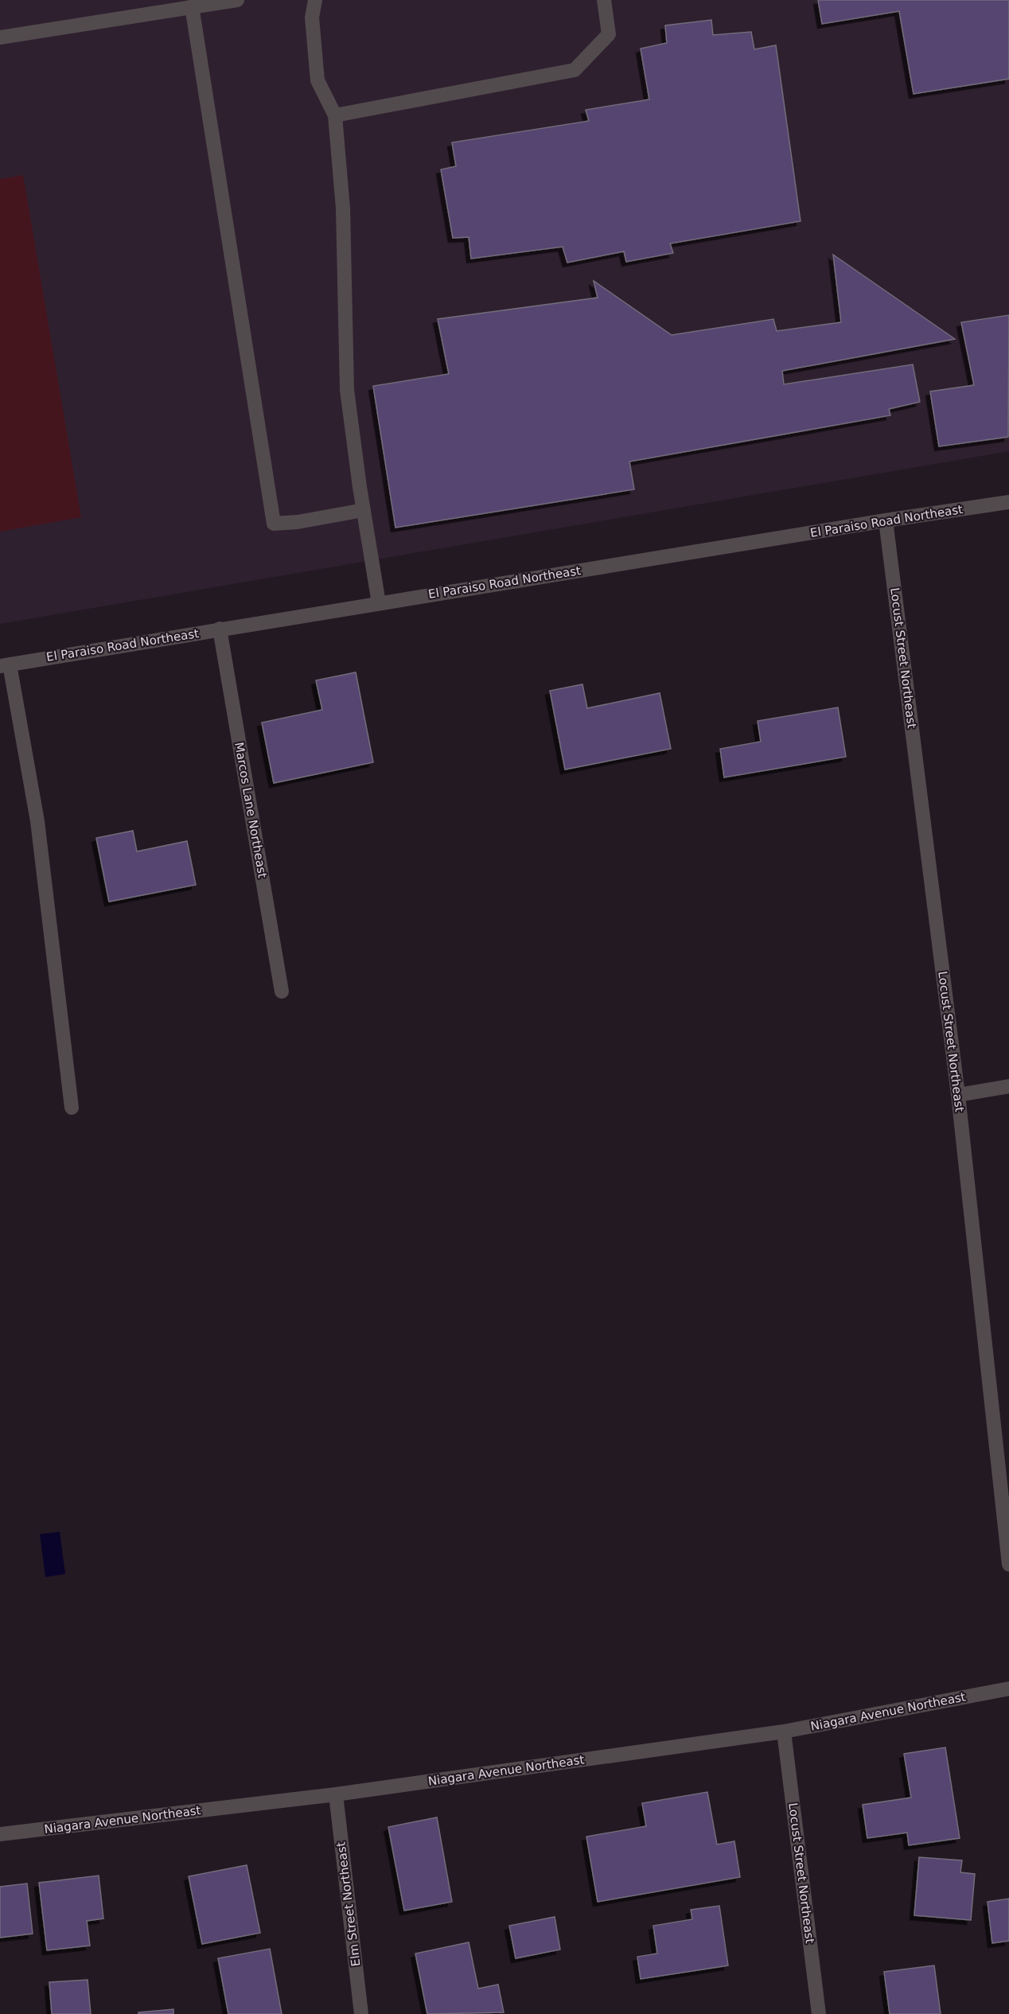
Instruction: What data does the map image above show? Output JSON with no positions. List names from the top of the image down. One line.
{"streets":{"street":["El Paraiso Road Northeast","Locust Street Northeast","Marcos Lane Northeast","Niagara Avenue Northeast","Elm Street Northeast"]},"crossings":[["El Paraiso Road Northeast","Locust Street Northeast"],["El Paraiso Road Northeast","Marcos Lane Northeast"],["Locust Street Northeast","Niagara Avenue Northeast"],["Niagara Avenue Northeast","Elm Street Northeast"]]}
